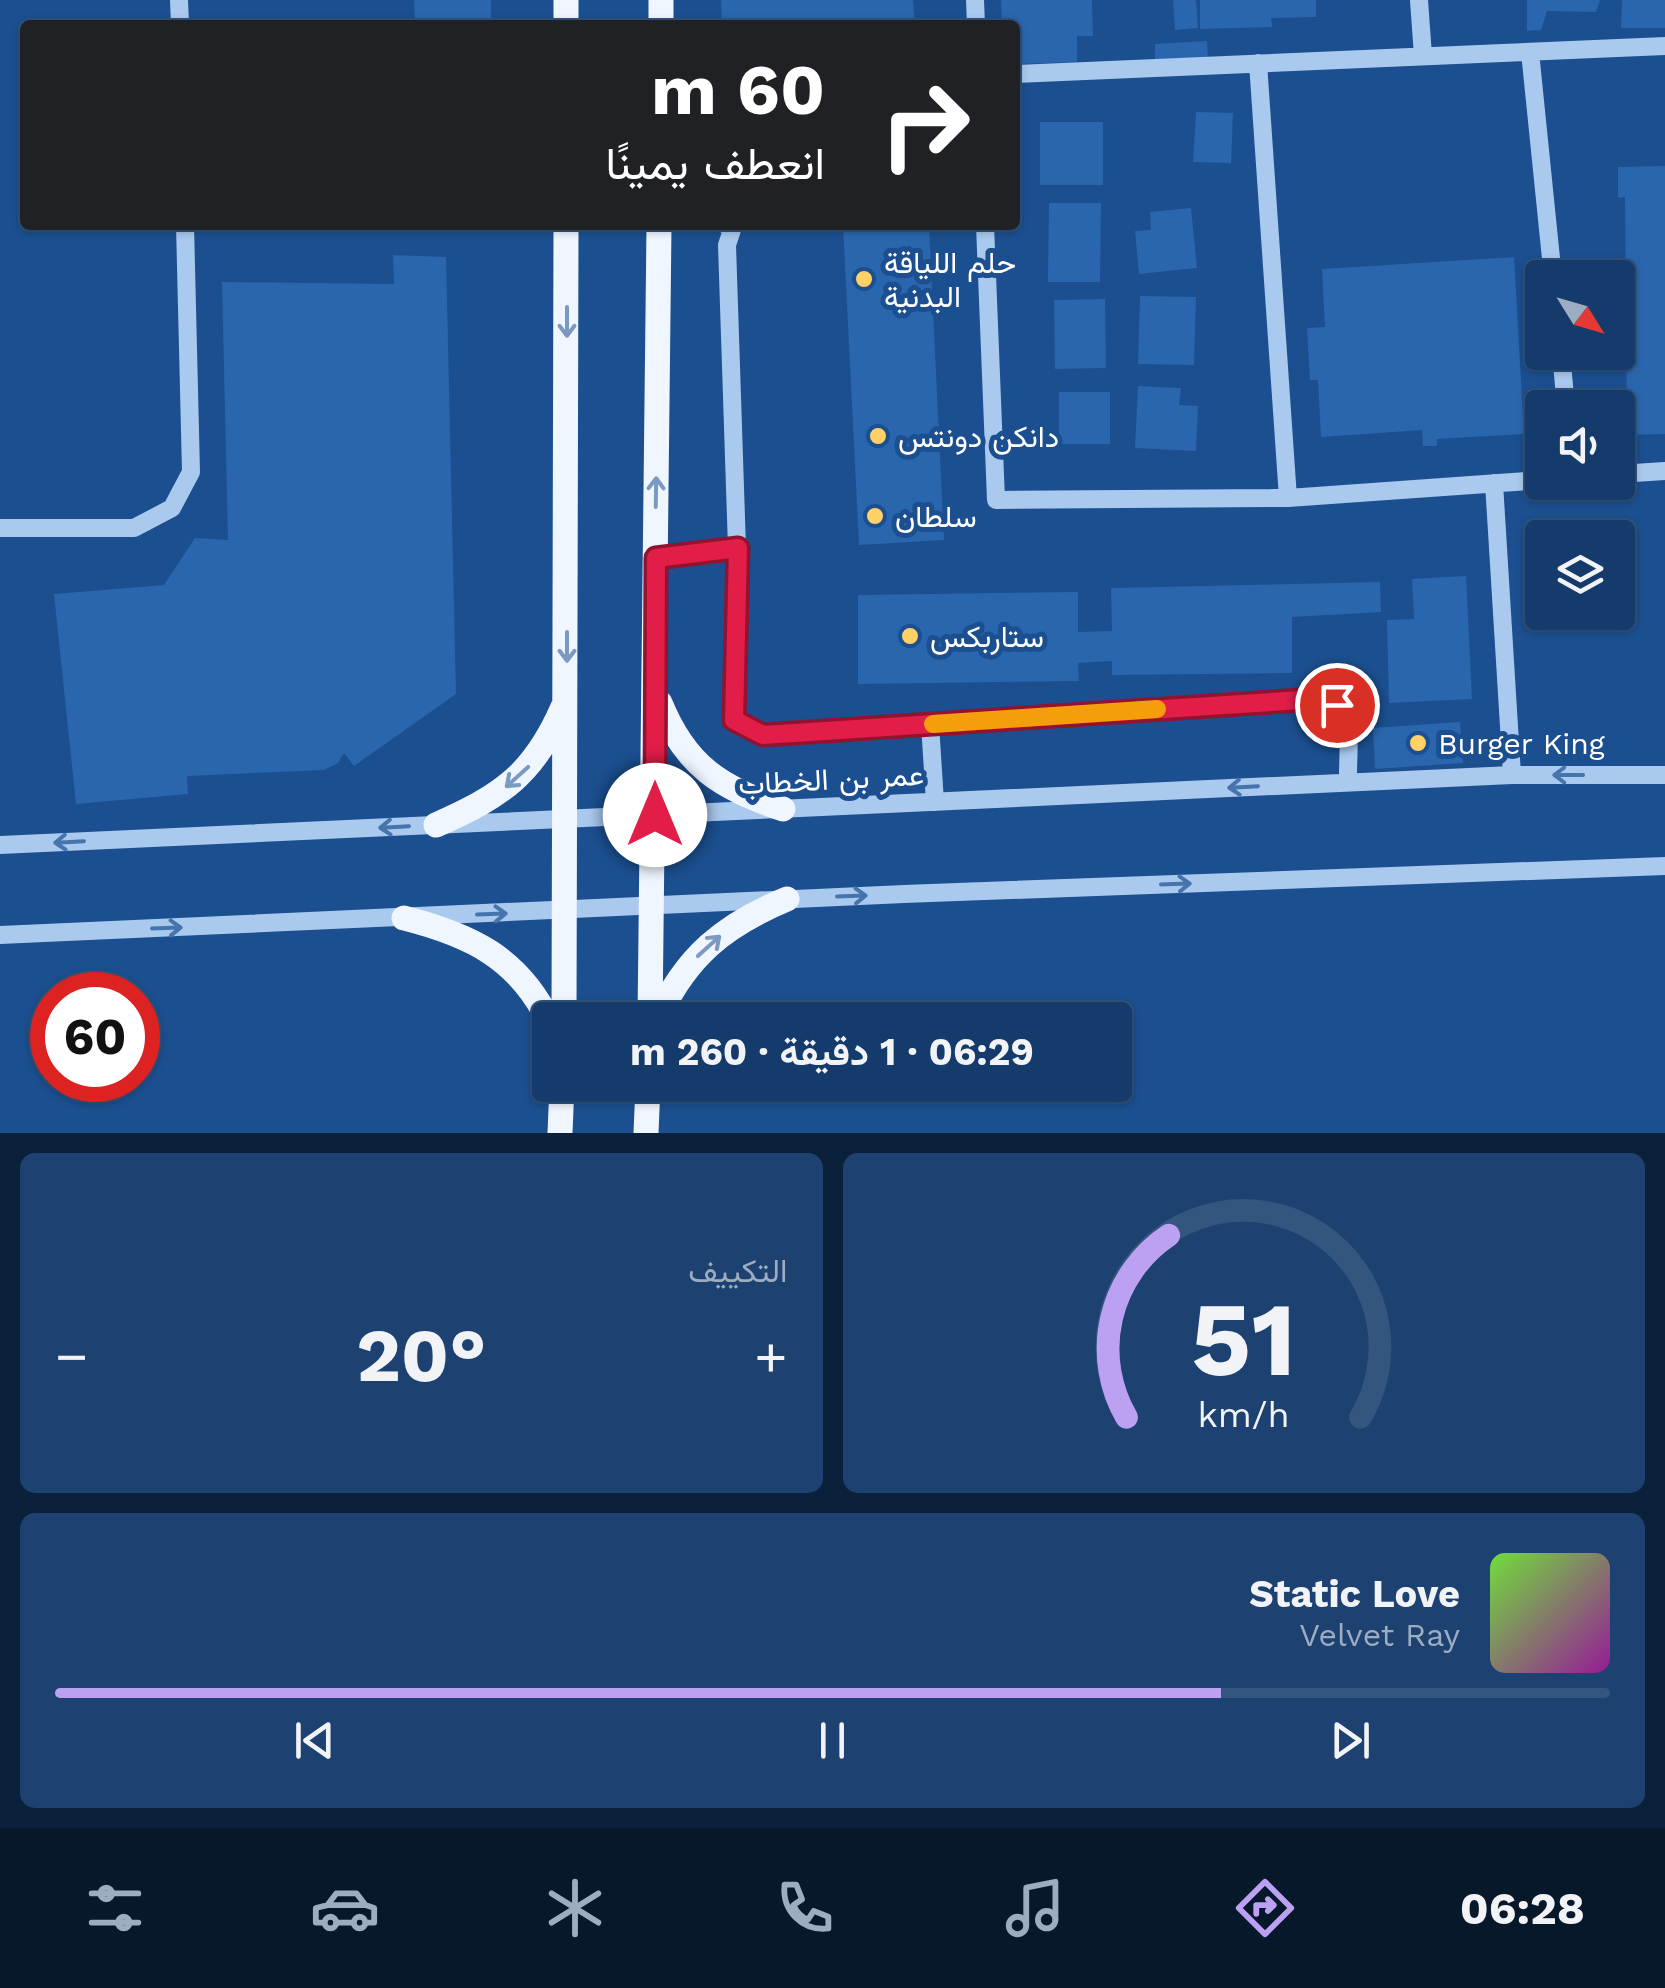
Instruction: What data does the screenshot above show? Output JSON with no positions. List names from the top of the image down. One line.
{"streets":{"street":["عمر بن الخطاب"]},"places":["حلم اللياقة البدنية","دانكن دونتس","سلطان","ستاربكس","Burger King"],"north":"bottom right","page":{"turn":["60 m","انعطف يمينًا"],"limit":"60","trip":"06:29 · 1 دقيقة · 260 m","tile":"التكييف","heat":["−","20°","+"],"song":["Static Love","Velvet Ray"],"tabs":"06:28","gauge":["51","km/h"]}}
